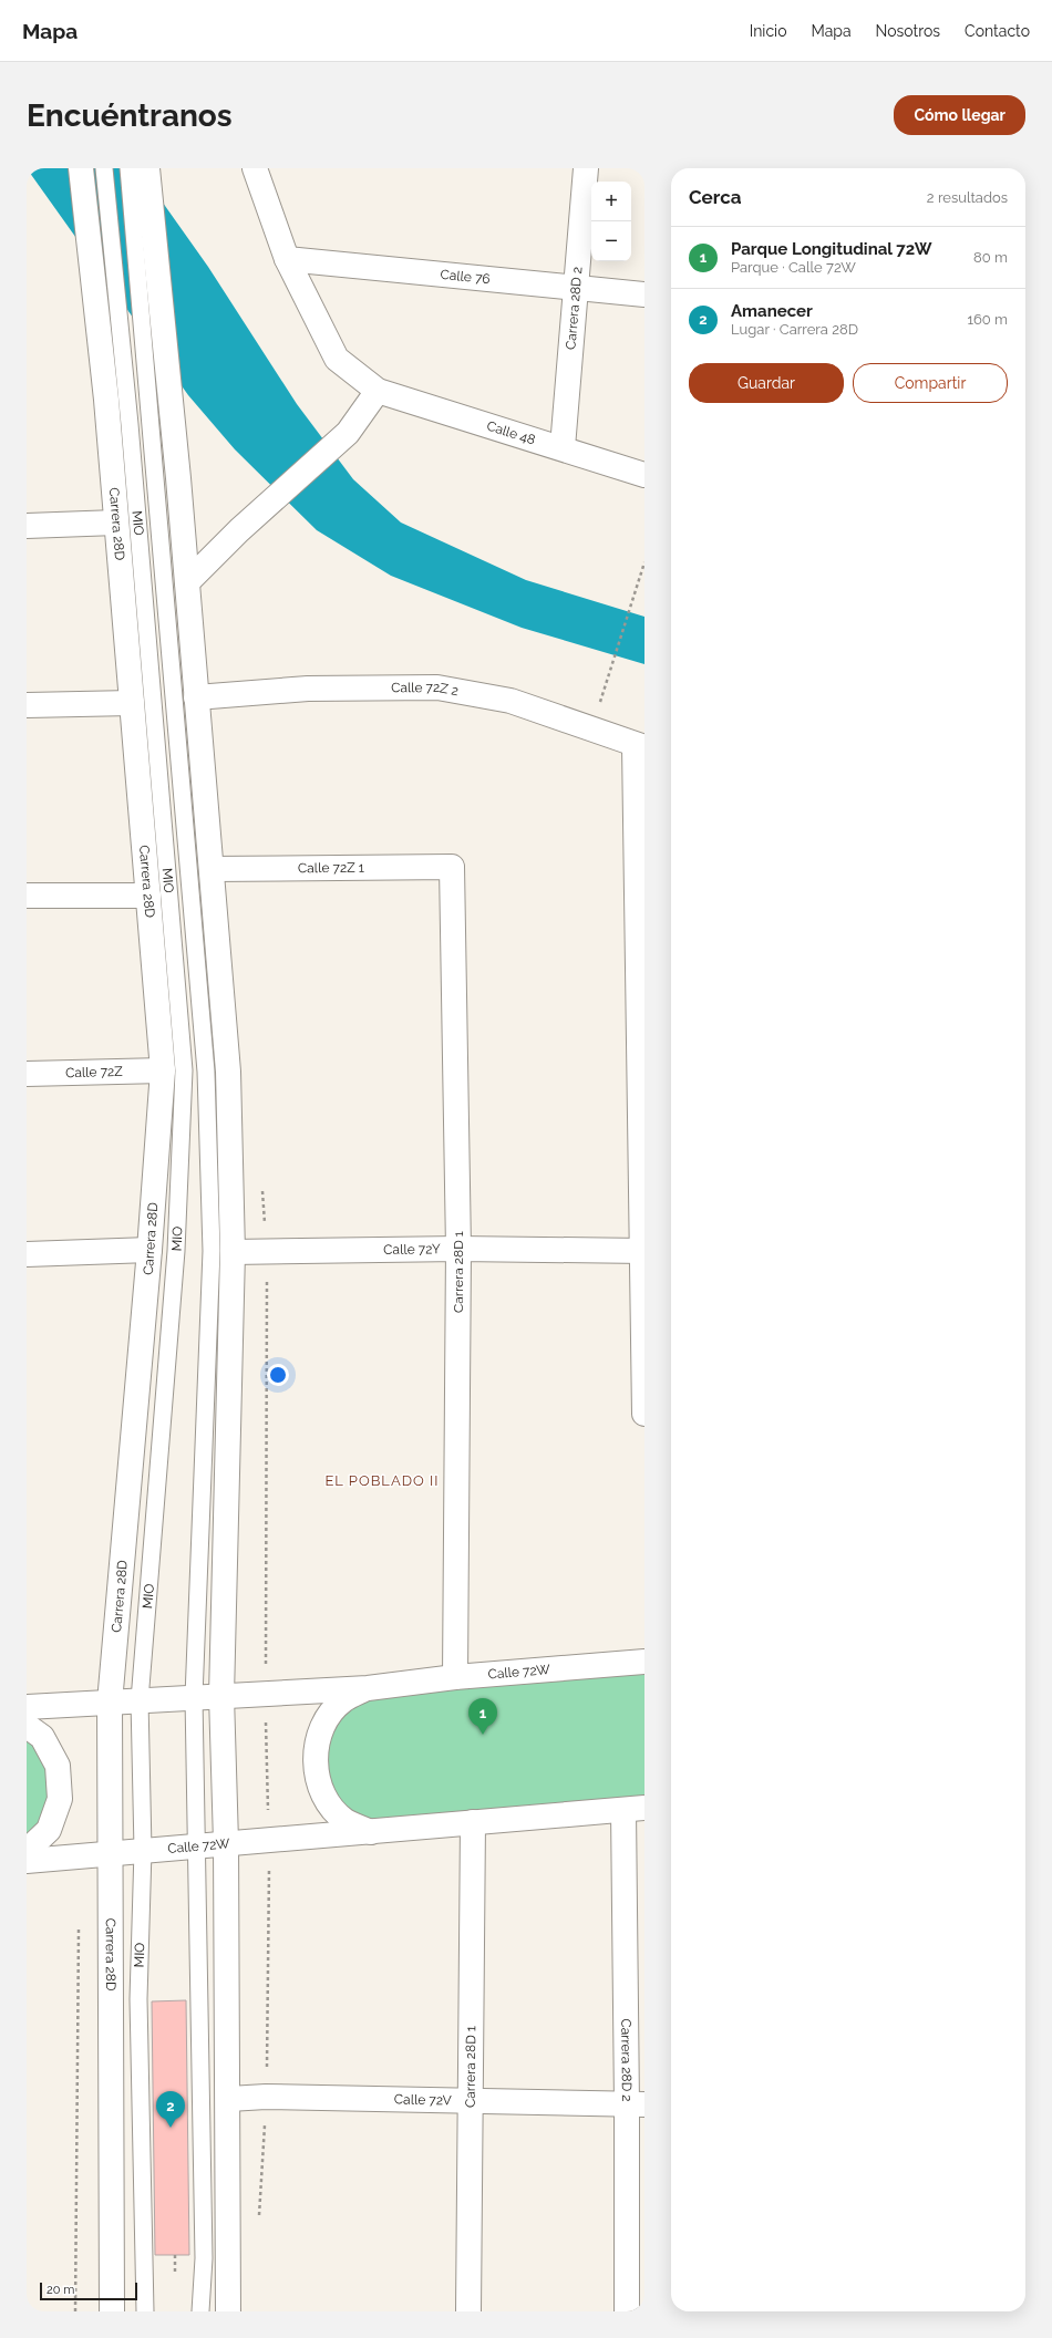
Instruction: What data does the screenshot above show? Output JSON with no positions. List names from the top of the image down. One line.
{"streets":{"street":["Calle 76","Carrera 28D 2","Calle 48","Carrera 28D","Calle 72Z 2","Calle 72Z 1","Calle 72Z","Calle 72Y","Carrera 28D 1","Calle 72W","Calle 72V"],"lane":["MIO"]},"crossings":[["Calle 76","Carrera 28D 2"],["Carrera 28D 2","Calle 48"],["Carrera 28D 2","Calle 72W"],["Carrera 28D 2","Calle 72V"],["Carrera 28D","Calle 72Z"],["Carrera 28D","Calle 72W"],["MIO","Calle 72W"],["Calle 72Z 1","Carrera 28D 1"],["Calle 72Y","Carrera 28D 1"],["Carrera 28D 1","Calle 72W"],["Carrera 28D 1","Calle 72V"]],"districts":["EL POBLADO II"],"scale_bar":"20 m","page":{"header":"Mapa","nav":["Inicio","Mapa","Nosotros","Contacto"],"buttons":["Cómo llegar",["Guardar","Compartir"]],"title":"Encuéntranos","heading":["Cerca","2 resultados"],"map_buttons":["+","−"],"list":[{"mark":"1","name":"Parque Longitudinal 72W","note":"Parque · Calle 72W","value":"80 m"},{"mark":"2","name":"Amanecer","note":"Lugar · Carrera 28D","value":"160 m"}],"pins":["1","2"],"scale":"20 m"}}
